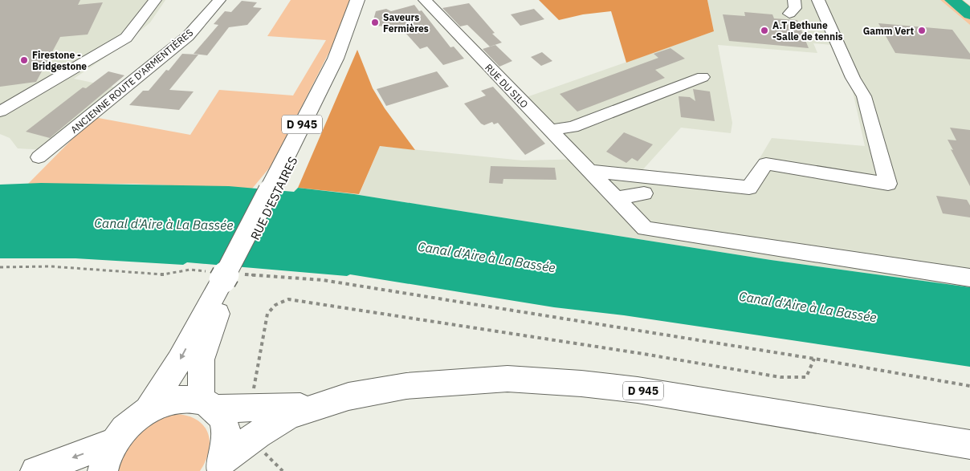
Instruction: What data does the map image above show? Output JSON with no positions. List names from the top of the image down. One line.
{"streets":{"main road":["D 945","RUE D'ESTAIRES"],"street":["ANCIENNE ROUTE D'ARMENTIÈRES","RUE DU SILO"]},"crossings":[["D 945","RUE D'ESTAIRES"]],"water":["Canal d'Aire à La Bassée"],"places":["Saveurs Fermières","A.T Bethune -Salle de tennis","Gamm Vert","Firestone - Bridgestone"]}
